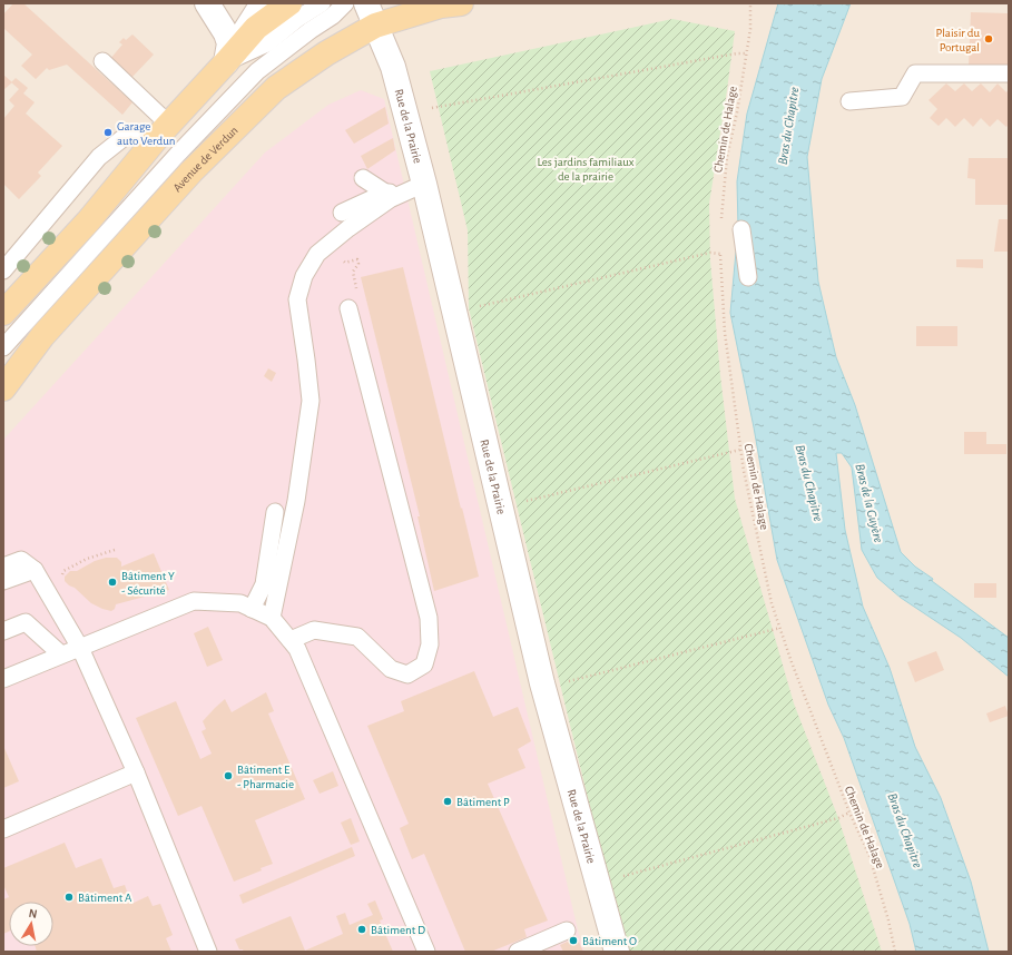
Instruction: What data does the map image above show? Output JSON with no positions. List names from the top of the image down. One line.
{"streets":{"main road":["Avenue de Verdun"],"street":["Rue de la Prairie"],"path":["Chemin de Halage"]},"crossings":[["Rue de la Prairie","Avenue de Verdun"]],"water":["Bras du Chapitre","Bras de la Guyère"],"parks":["Les jardins familiaux de la prairie"],"places":["Plaisir du Portugal","Garage auto Verdun","Bâtiment Y - Sécurité","Bâtiment E - Pharmacie","Bâtiment P","Bâtiment A","Bâtiment D","Bâtiment O"],"north":"top"}
